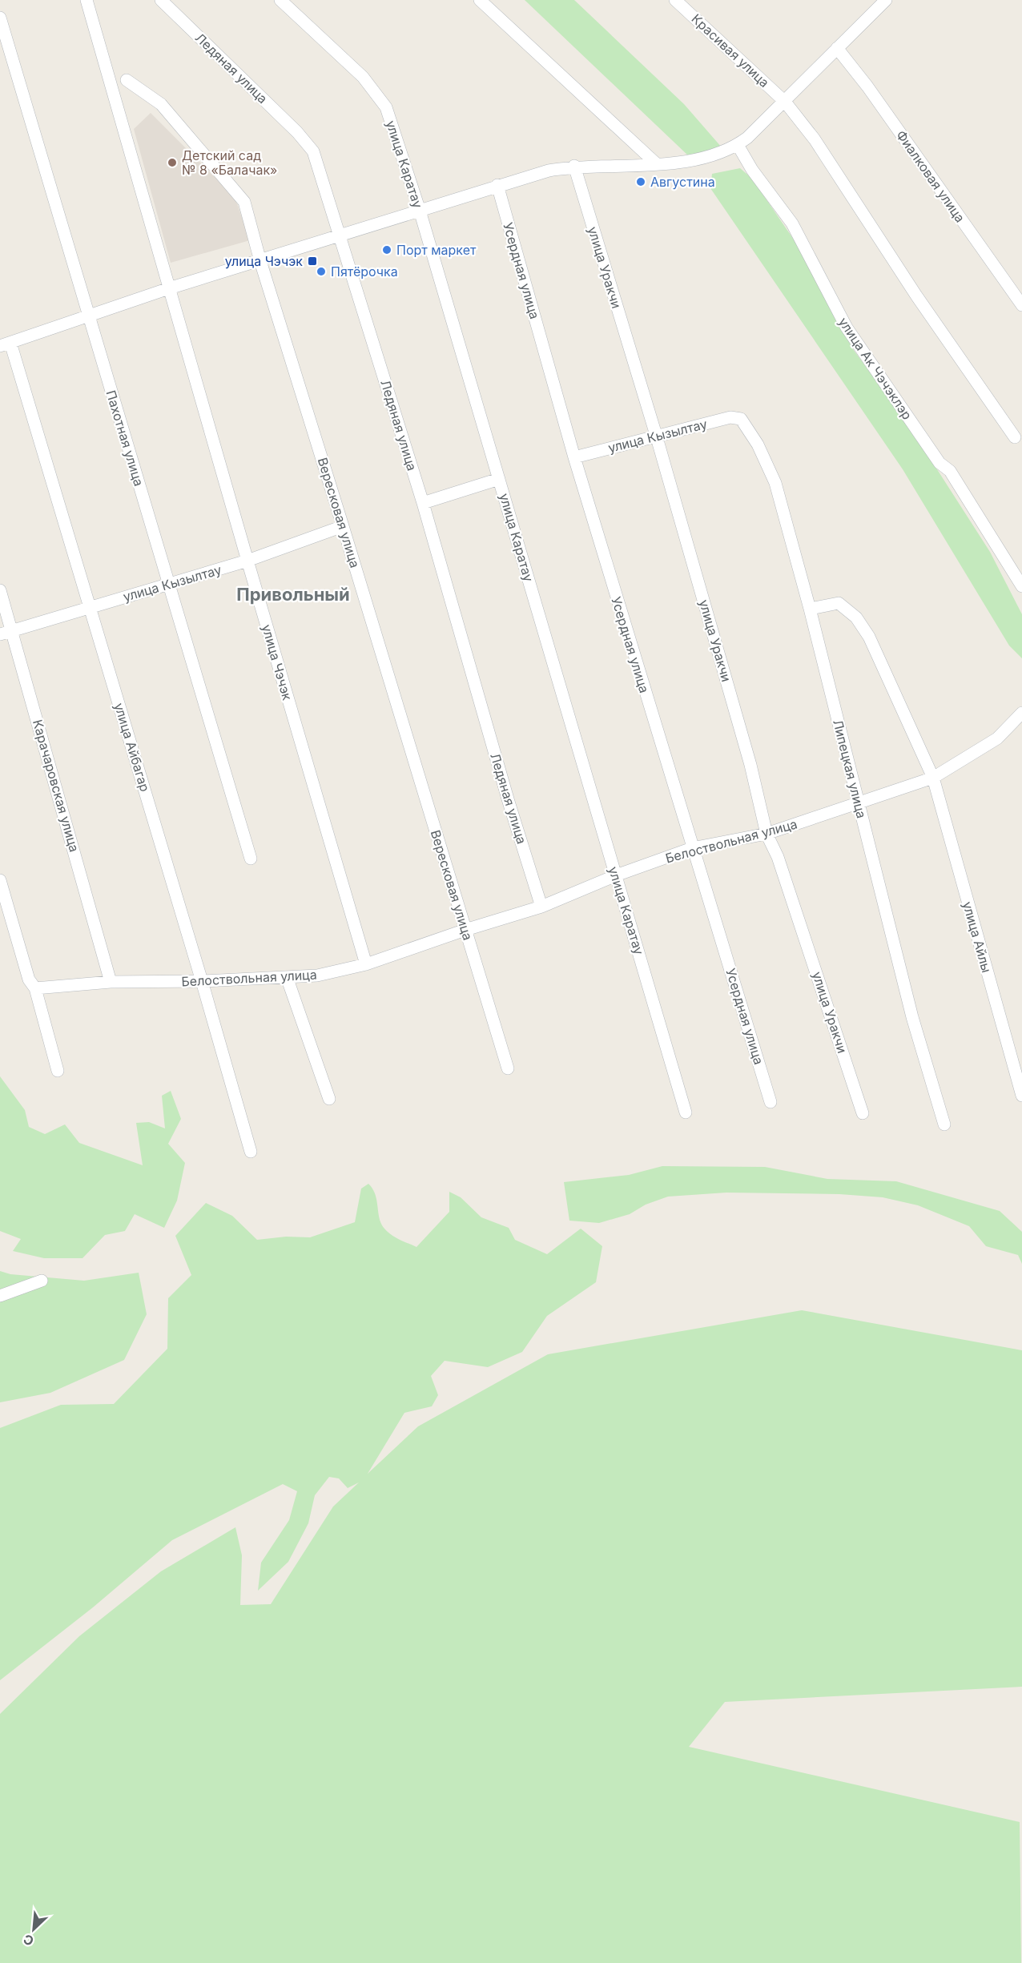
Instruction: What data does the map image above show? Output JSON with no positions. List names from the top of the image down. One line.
{"streets":{"street":["Красивая улица","Ледяная улица","улица Каратау","Фиалковая улица","улица Уракчи","Усердная улица","улица Ак Чэчэклэр","улица Кызылтау","Пахотная улица","Вересковая улица","улица Чэчэк","улица Айбагар","Липецкая улица","Карачаровская улица","Белоствольная улица","улица Айлы"]},"crossings":[["Ледяная улица","Белоствольная улица"],["улица Каратау","Белоствольная улица"],["улица Уракчи","улица Кызылтау"],["улица Уракчи","Белоствольная улица"],["Усердная улица","улица Кызылтау"],["Усердная улица","Белоствольная улица"],["улица Кызылтау","Пахотная улица"],["улица Кызылтау","Вересковая улица"],["улица Кызылтау","улица Чэчэк"],["улица Кызылтау","улица Айбагар"],["улица Кызылтау","Липецкая улица"],["улица Кызылтау","Карачаровская улица"],["Вересковая улица","Белоствольная улица"],["улица Чэчэк","Белоствольная улица"],["улица Айбагар","Белоствольная улица"],["Липецкая улица","Белоствольная улица"],["Липецкая улица","улица Айлы"],["Карачаровская улица","Белоствольная улица"],["Белоствольная улица","улица Айлы"]],"districts":["Привольный"],"places":{"other":["Детский сад № 8 «Балачак»","Августина","Порт маркет","Пятёрочка"],"transit":["улица Чэчэк"]},"north":"bottom left"}
